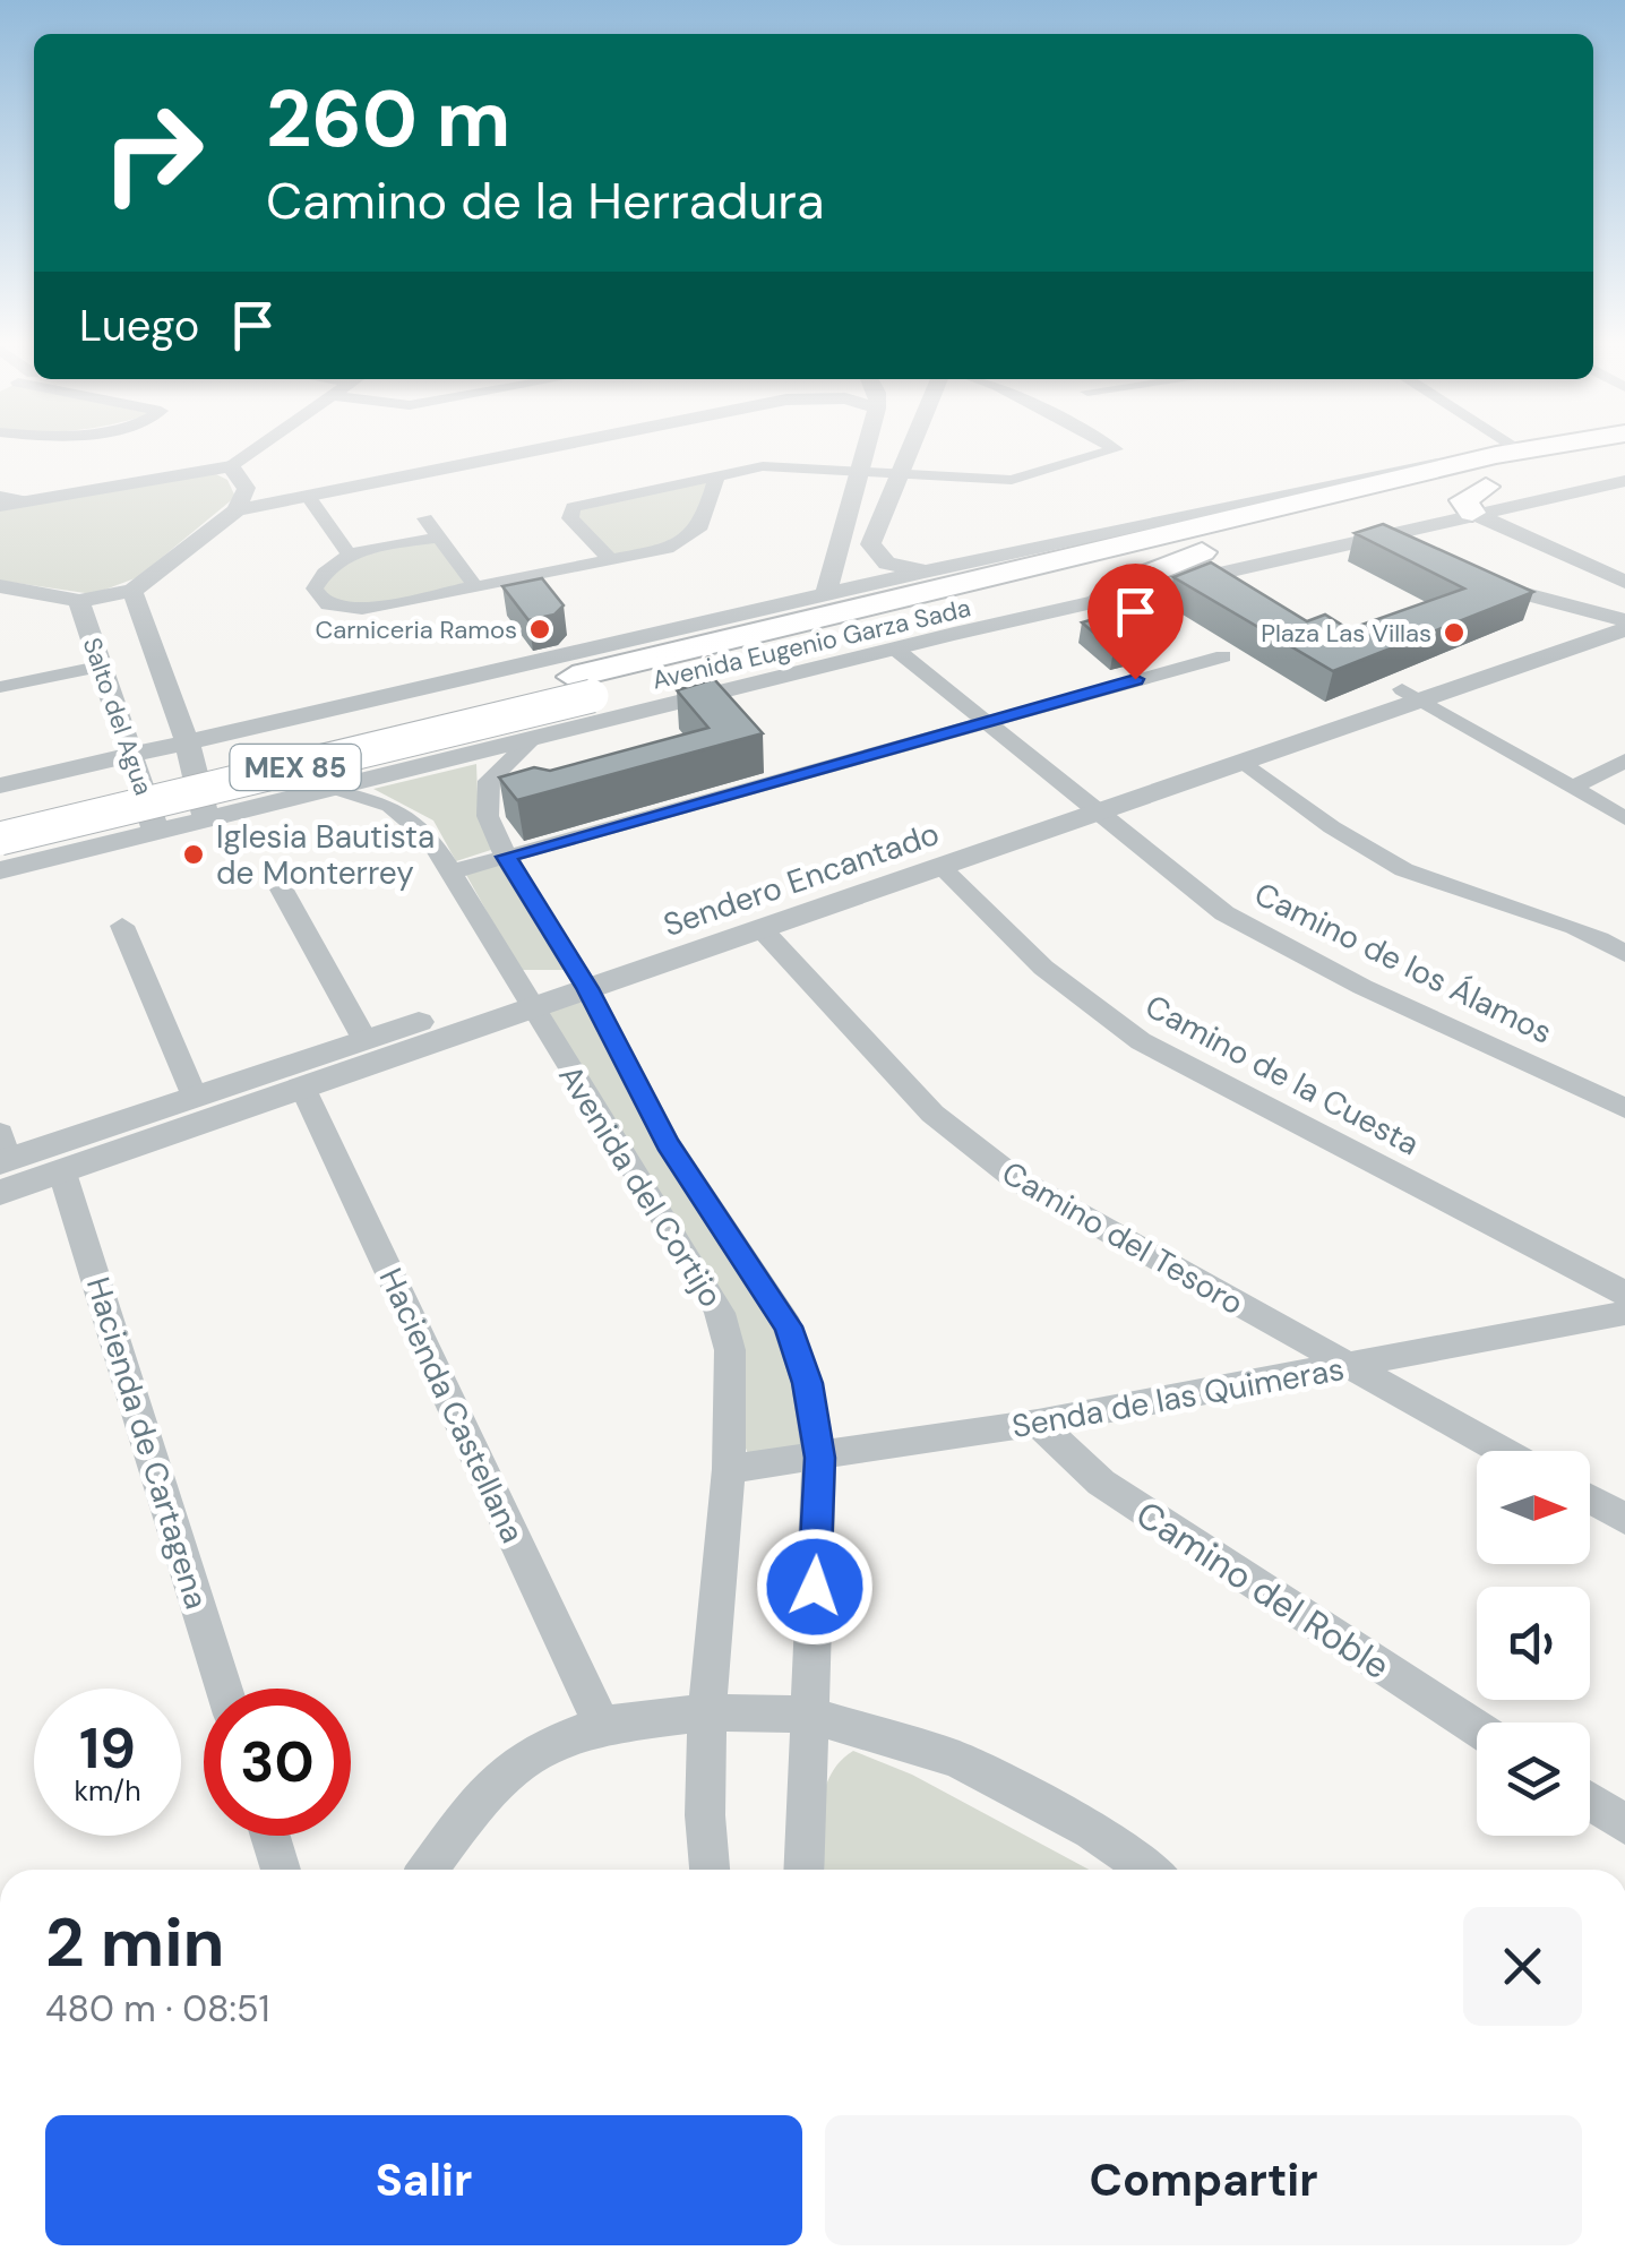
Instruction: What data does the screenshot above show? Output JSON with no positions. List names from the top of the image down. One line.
{"streets":{"highway":["Avenida Eugenio Garza Sada","MEX 85"],"street":["Salto del Agua","Sendero Encantado","Camino de los Álamos","Camino de la Cuesta","Avenida del Cortijo","Camino del Tesoro","Senda de las Quimeras","Hacienda Castellana","Hacienda de Cartagena","Camino del Roble"]},"crossings":[["Sendero Encantado","Camino de los Álamos"],["Sendero Encantado","Camino de la Cuesta"],["Sendero Encantado","Avenida del Cortijo"],["Sendero Encantado","Camino del Tesoro"],["Sendero Encantado","Hacienda Castellana"],["Sendero Encantado","Hacienda de Cartagena"],["Avenida del Cortijo","Senda de las Quimeras"],["Camino del Tesoro","Senda de las Quimeras"],["Senda de las Quimeras","Camino del Roble"]],"places":["Carniceria Ramos","Plaza Las Villas","Iglesia Bautista de Monterrey"],"north":"right","page":{"turn":["260 m","Camino de la Herradura"],"then":"Luego","speed":"19 km/h","limit":"30","heading":["2 min","480 m · 08:51"],"buttons":["Salir","Compartir"]}}
